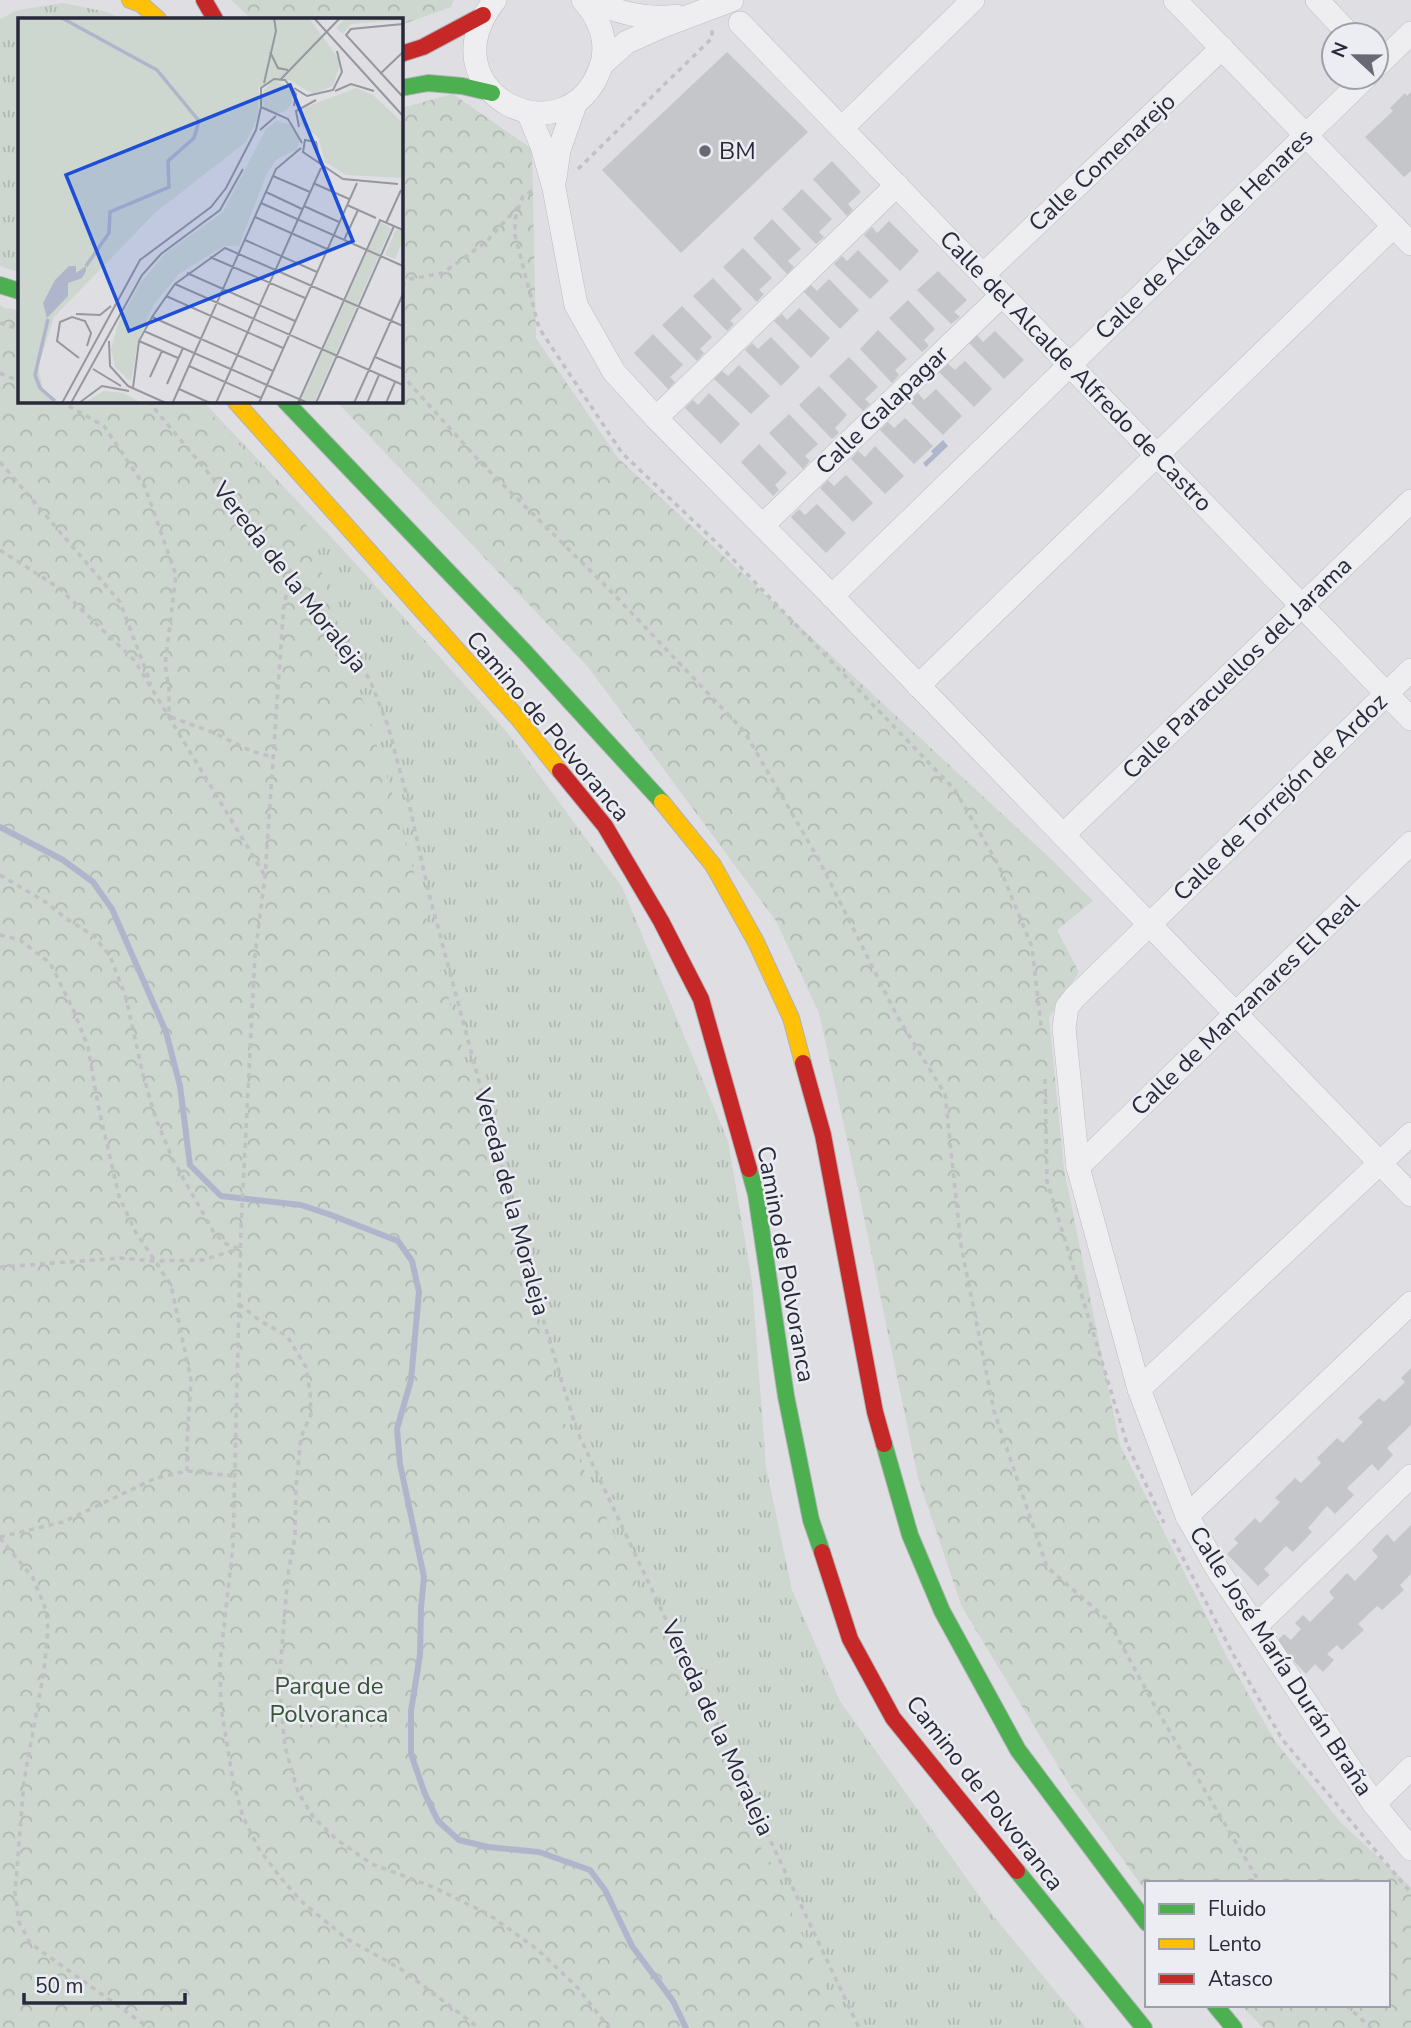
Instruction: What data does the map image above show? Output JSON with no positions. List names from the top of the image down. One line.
{"streets":{"highway":["Camino de Polvoranca"],"street":["Calle Comenarejo","Calle de Alcalá de Henares","Calle del Alcalde Alfredo de Castro","Calle Galapagar","Calle Paracuellos del Jarama","Calle de Torrejón de Ardoz","Calle de Manzanares El Real","Calle José María Durán Braña"],"path":["Vereda de la Moraleja"]},"crossings":[["Calle Comenarejo","Calle del Alcalde Alfredo de Castro"],["Calle de Alcalá de Henares","Calle del Alcalde Alfredo de Castro"],["Calle del Alcalde Alfredo de Castro","Calle Galapagar"],["Calle del Alcalde Alfredo de Castro","Calle Paracuellos del Jarama"],["Calle del Alcalde Alfredo de Castro","Calle de Torrejón de Ardoz"],["Calle de Torrejón de Ardoz","Calle José María Durán Braña"],["Calle de Manzanares El Real","Calle José María Durán Braña"]],"parks":["Parque de Polvoranca"],"places":["BM"],"legend":["Fluido","Lento","Atasco"],"scale_bar":"50 m","north":"left"}
